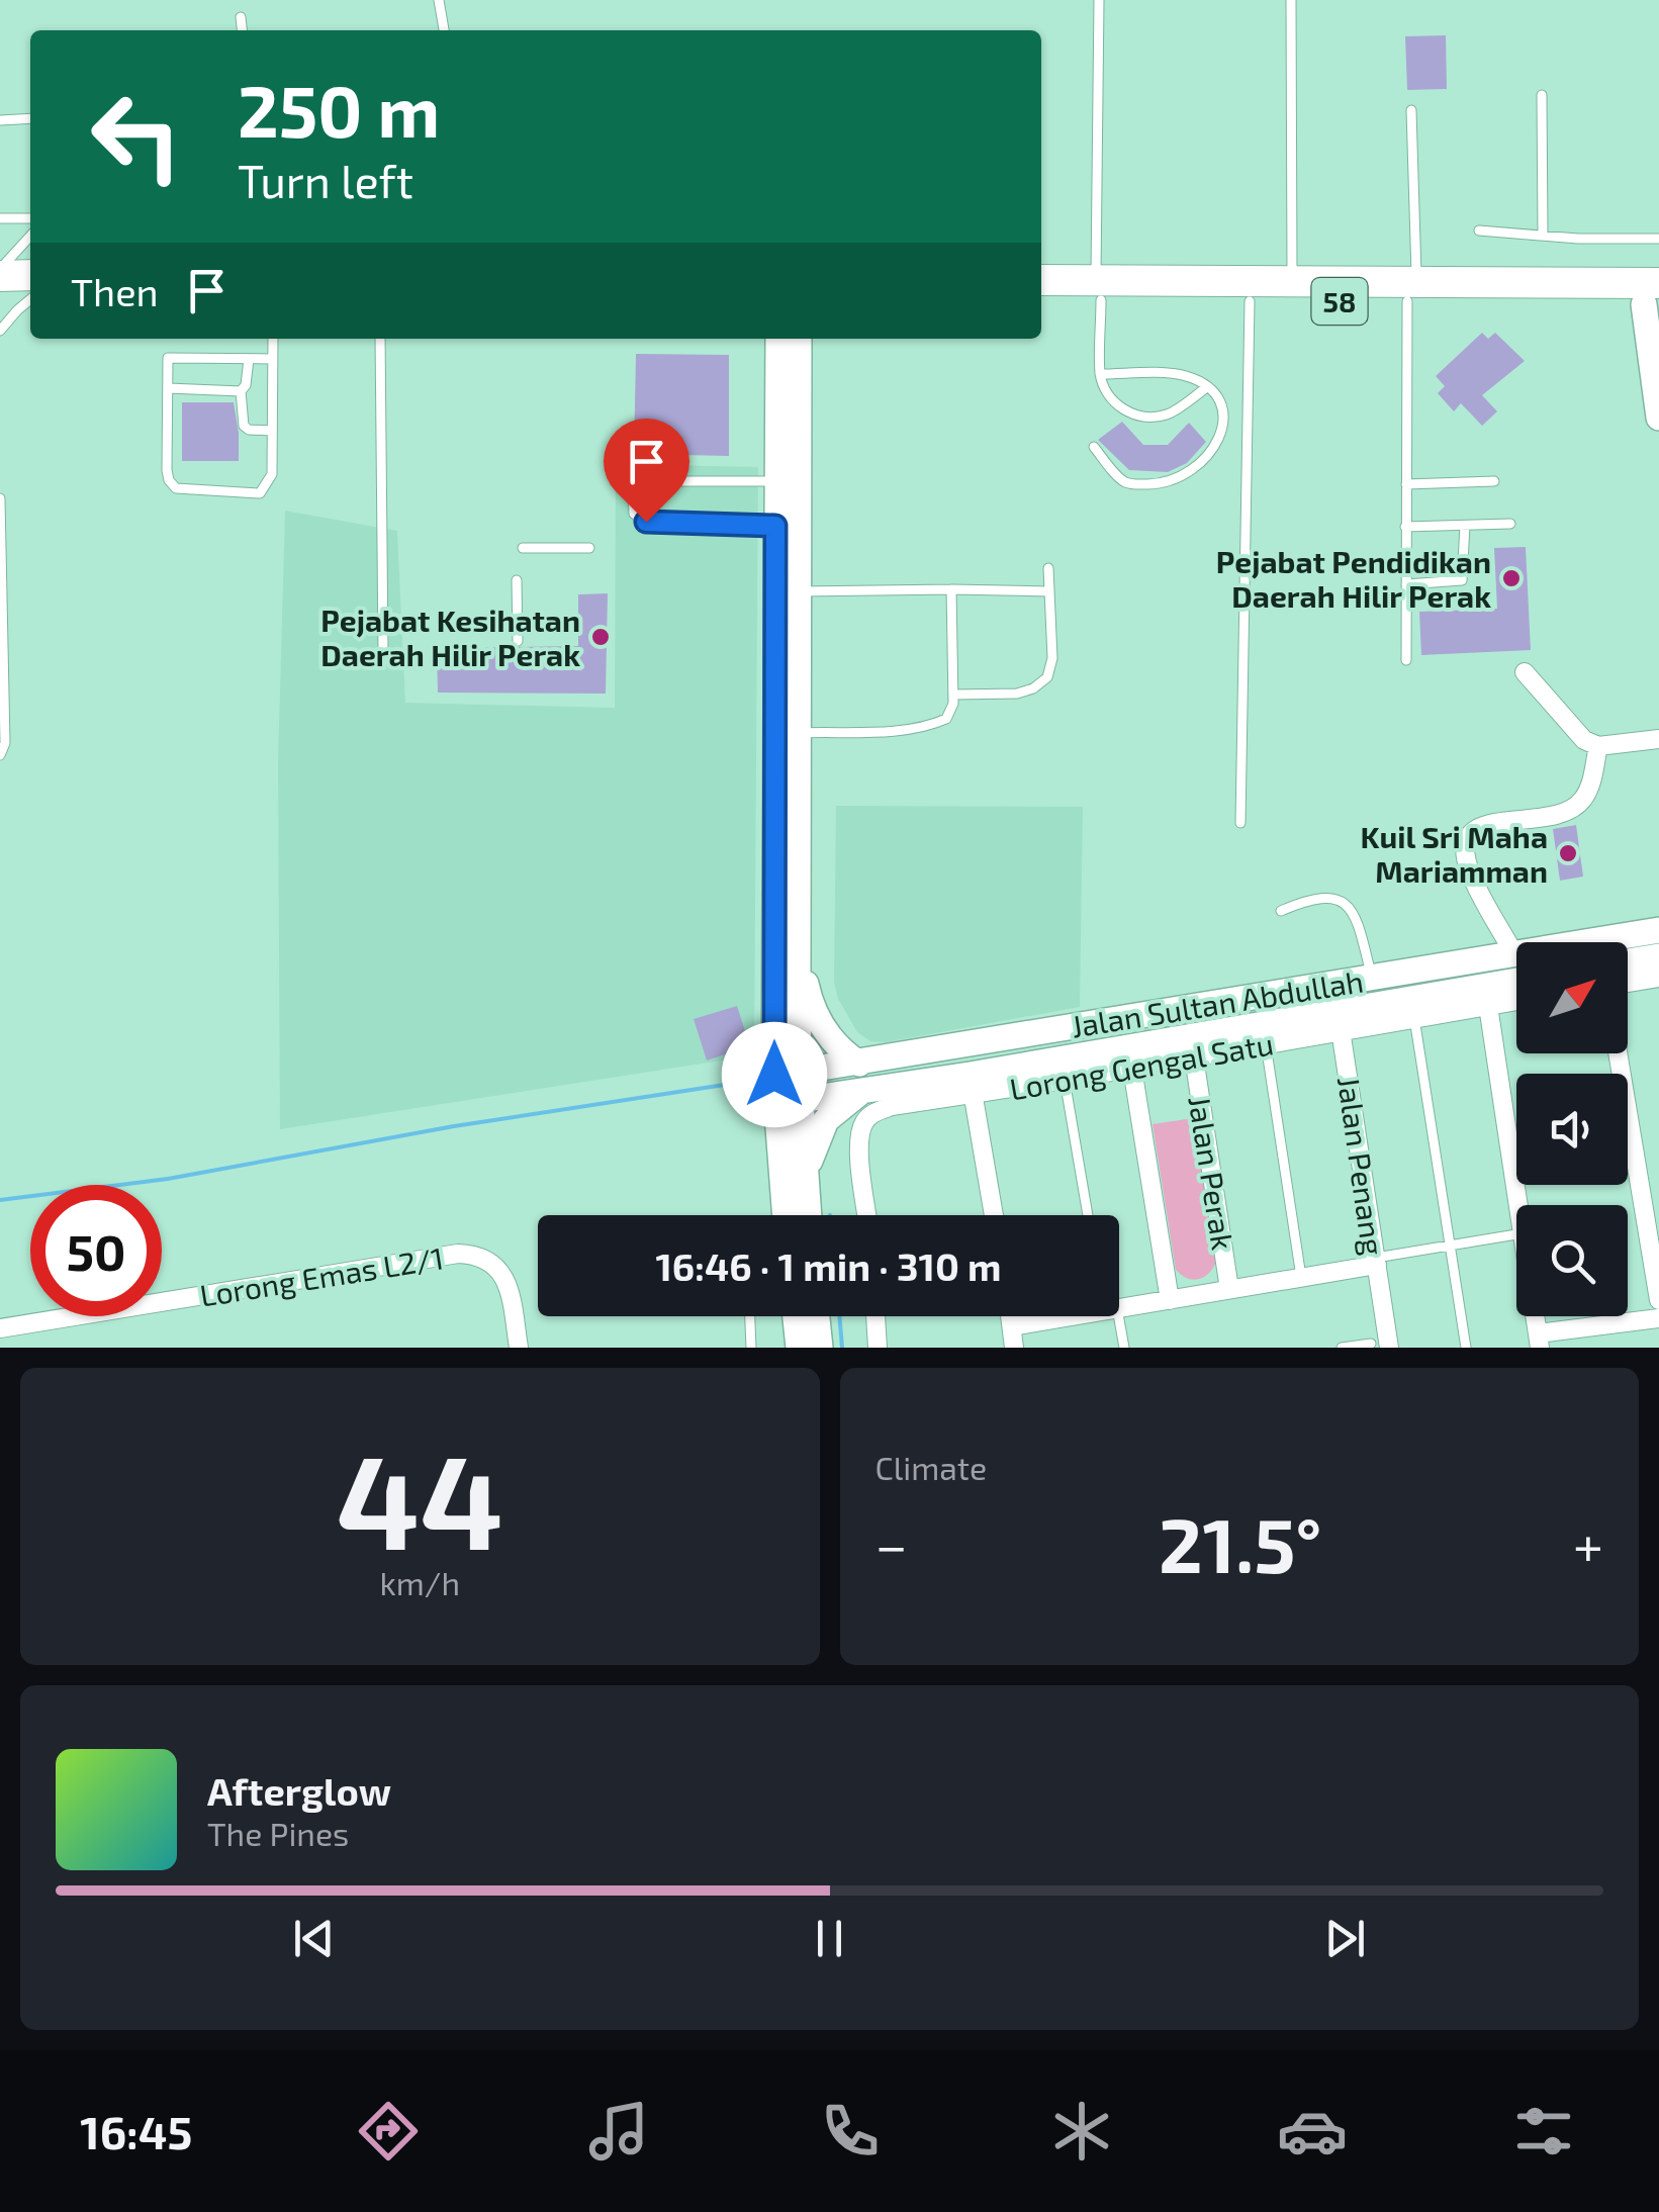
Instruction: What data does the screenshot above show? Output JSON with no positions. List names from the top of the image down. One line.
{"streets":{"highway":["58"],"main road":["Jalan Sultan Abdullah"],"street":["Lorong Gengal Satu","Jalan Penang","Jalan Perak","Lorong Emas L2/1"]},"crossings":[["Jalan Sultan Abdullah","Lorong Gengal Satu"],["Jalan Sultan Abdullah","Jalan Penang"],["Lorong Gengal Satu","Jalan Penang"],["Lorong Gengal Satu","Jalan Perak"]],"places":["Pejabat Pendidikan Daerah Hilir Perak","Pejabat Kesihatan Daerah Hilir Perak","Kuil Sri Maha Mariamman"],"north":"top right","page":{"turn":["250 m","Turn left"],"then":"Then","limit":"50","trip":"16:46 · 1 min · 310 m","tile":[["44","km/h"],"Climate"],"heat":["−","21.5°","+"],"song":["Afterglow","The Pines"],"tabs":"16:45"}}
